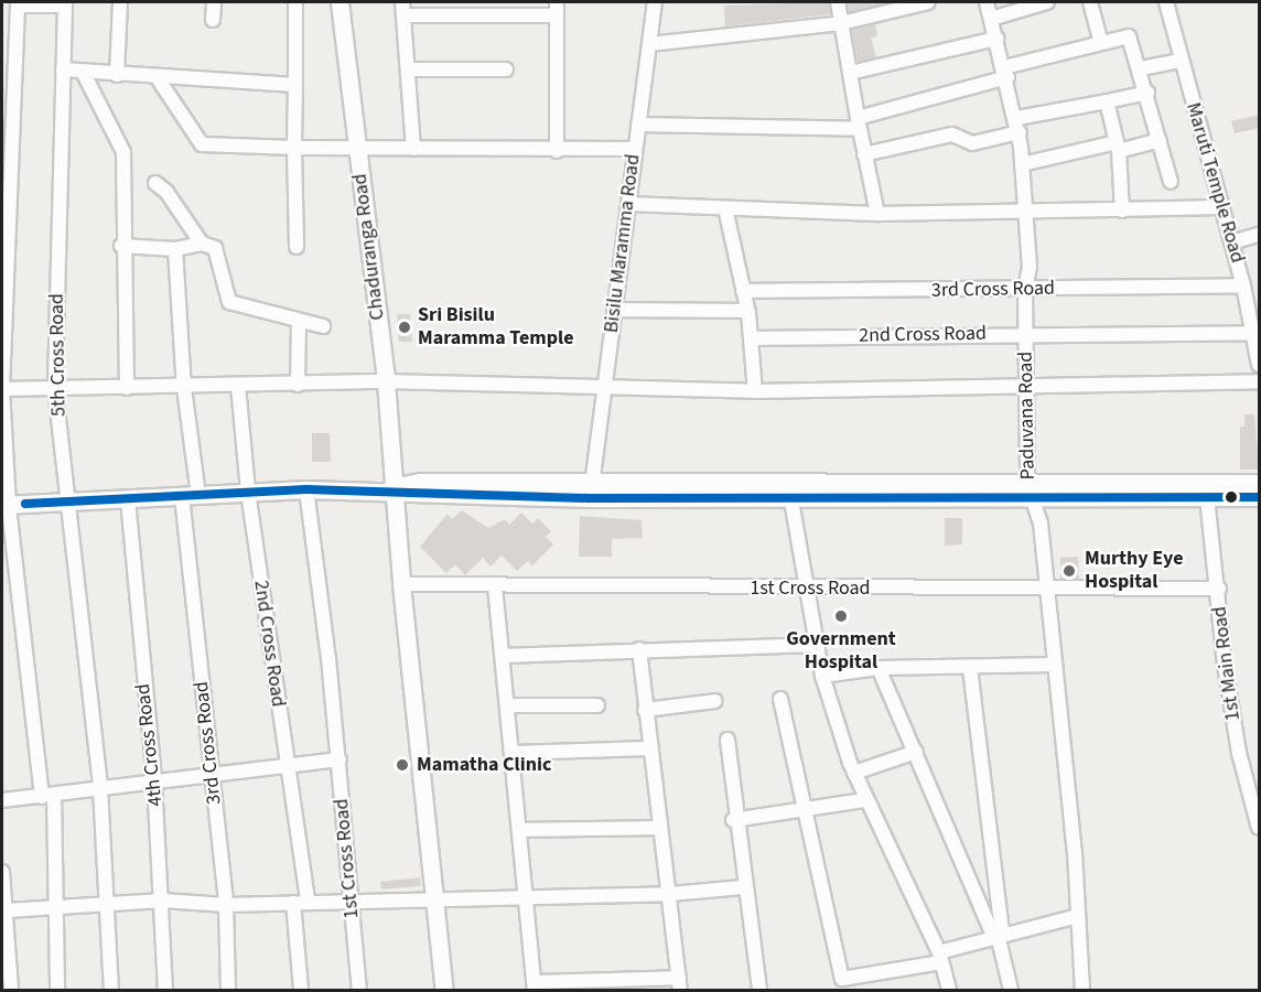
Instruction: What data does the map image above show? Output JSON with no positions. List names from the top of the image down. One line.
{"streets":{"street":["Maruti Temple Road","Bisilu Maramma Road","Chaduranga Road","3rd Cross Road","2nd Cross Road","5th Cross Road","Paduvana Road","1st Cross Road","1st Main Road","4th Cross Road"]},"crossings":[["Maruti Temple Road","3rd Cross Road"],["Maruti Temple Road","2nd Cross Road"],["Chaduranga Road","1st Cross Road"],["3rd Cross Road","Paduvana Road"],["2nd Cross Road","Paduvana Road"],["Paduvana Road","1st Cross Road"],["1st Cross Road","1st Main Road"]],"places":["Sri Bisilu Maramma Temple","Murthy Eye Hospital","Government Hospital","Mamatha Clinic"]}
